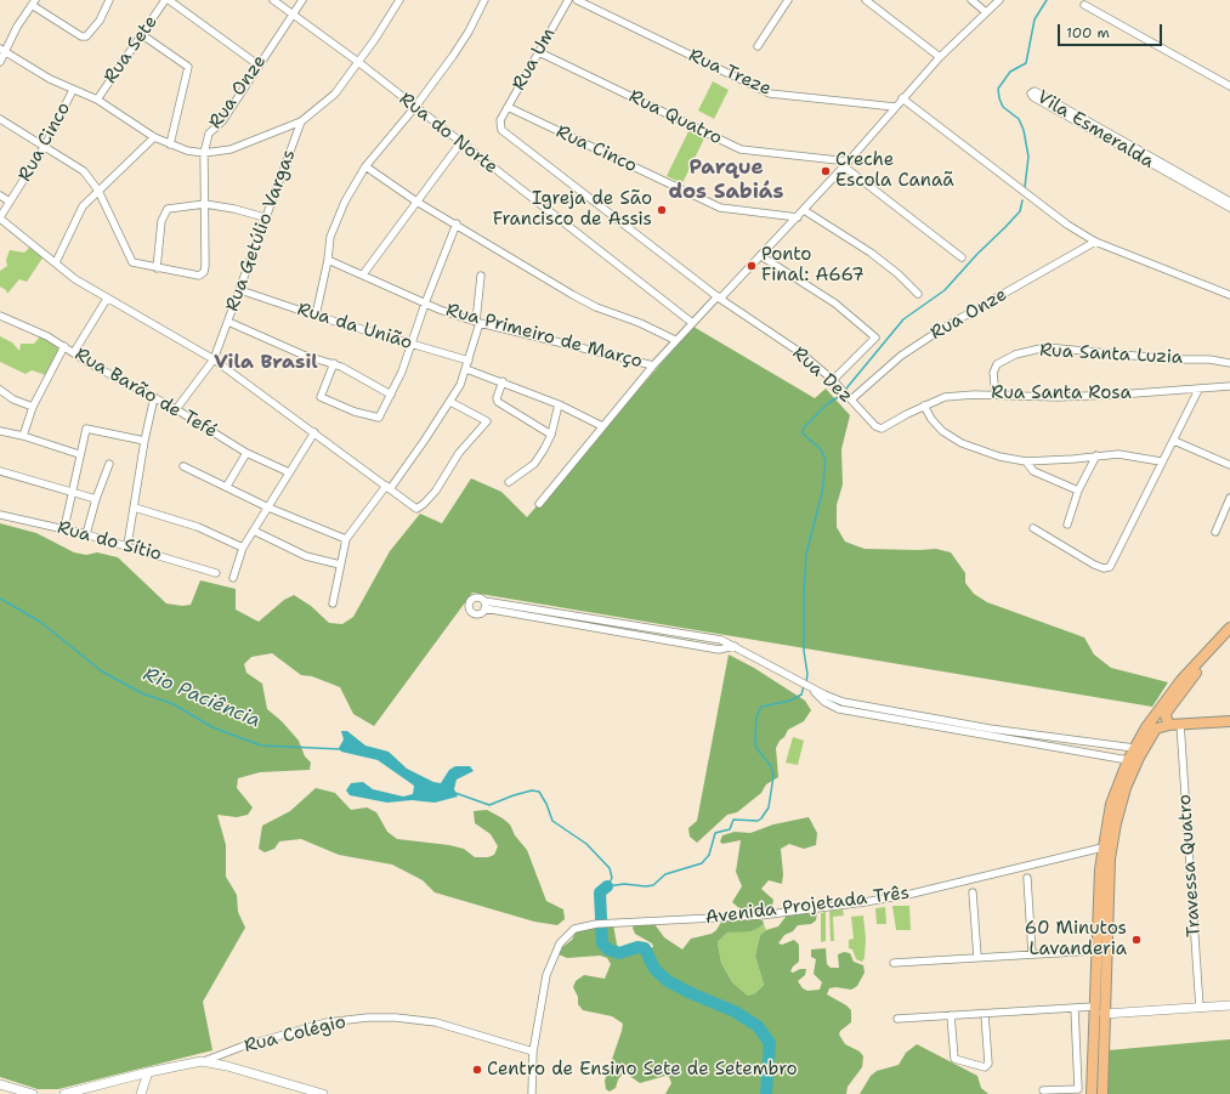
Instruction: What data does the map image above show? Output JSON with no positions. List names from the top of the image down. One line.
{"streets":{"street":["Rua Sete","Rua Um","Rua Treze","Rua Onze","Rua Quatro","Vila Esmeralda","Rua do Norte","Rua Cinco","Rua Getúlio Vargas","Rua da União","Rua Primeiro de Março","Rua Santa Luzia","Rua Dez","Rua Barão de Tefé","Rua Santa Rosa","Rua do Sítio","Travessa Quatro","Avenida Projetada Três","Rua Colégio"]},"crossings":[["Rua Um","Rua Quatro"],["Rua Um","Rua Cinco"],["Rua Um","Rua Dez"],["Rua Onze","Rua do Norte"],["Rua Onze","Rua Dez"],["Rua do Norte","Rua Getúlio Vargas"],["Rua Getúlio Vargas","Rua da União"],["Rua Getúlio Vargas","Rua Barão de Tefé"],["Rua Santa Luzia","Rua Santa Rosa"],["Rua Dez","Rua Santa Rosa"],["Avenida Projetada Três","Rua Colégio"]],"districts":["Parque dos Sabiás","Vila Brasil"],"water":["Rio Paciência"],"places":["Creche Escola Canaã","Igreja de São Francisco de Assis","Ponto Final: A667","60 Minutos Lavanderia","Centro de Ensino Sete de Setembro"],"scale_bar":"100 m"}
